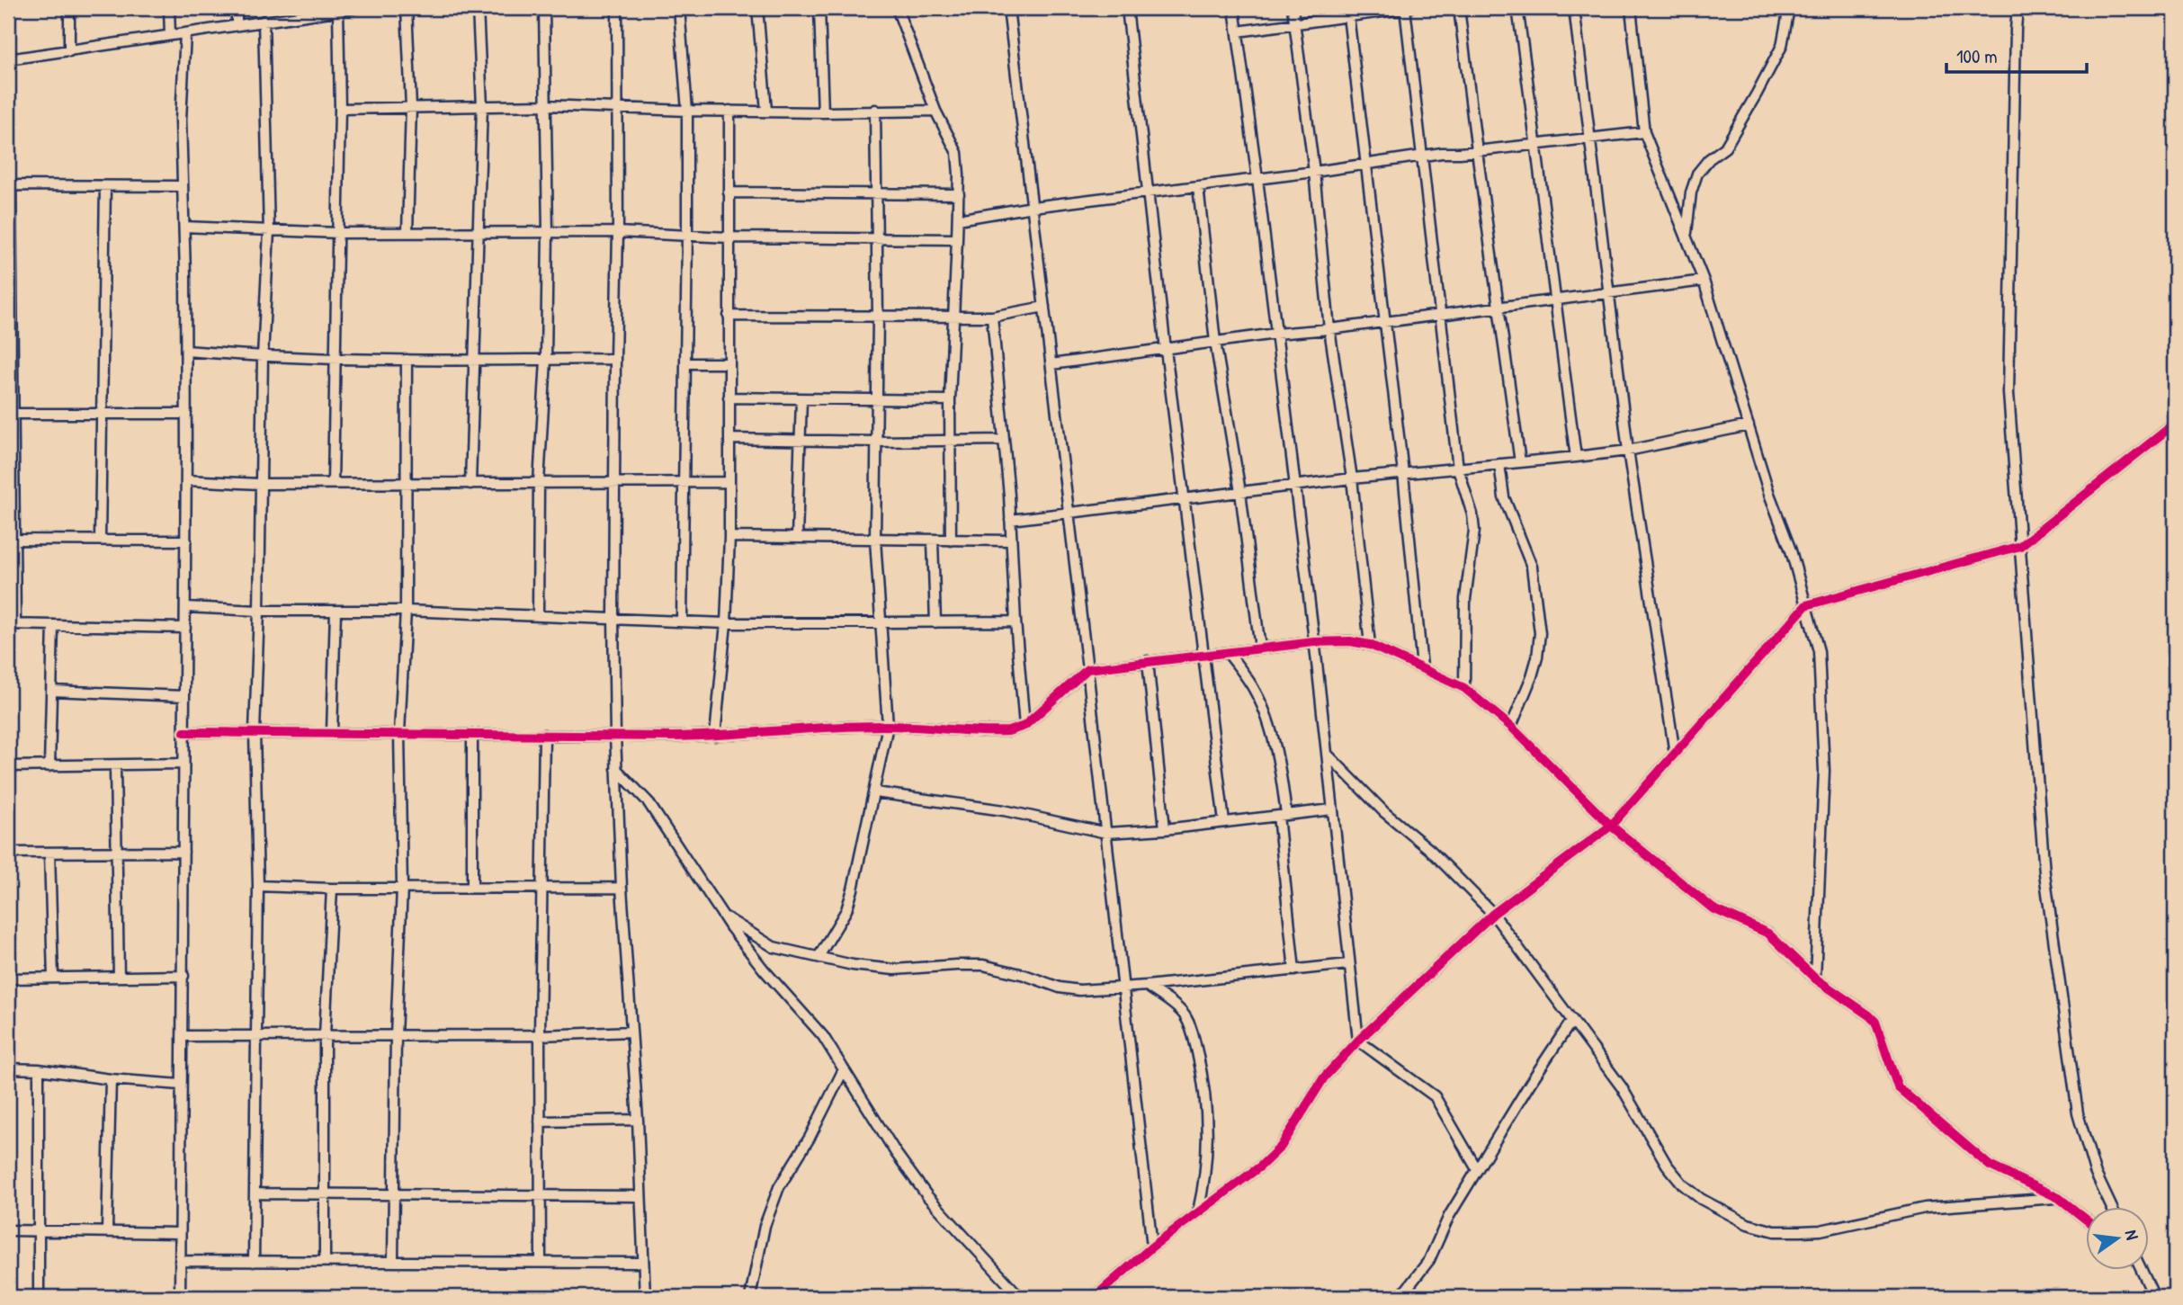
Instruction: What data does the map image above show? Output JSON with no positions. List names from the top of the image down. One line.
{"scale_bar":"100 m","north":"right"}
